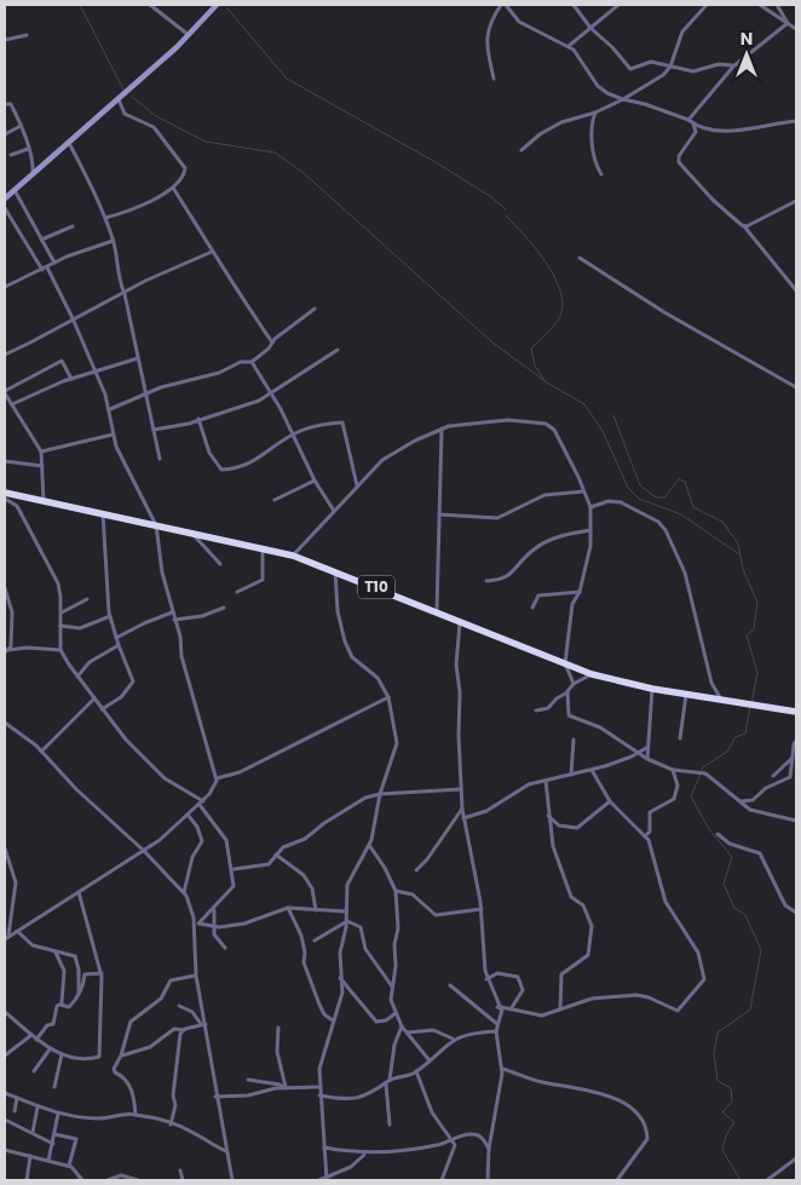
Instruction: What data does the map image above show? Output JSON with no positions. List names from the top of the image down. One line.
{"streets":{"highway":["T10"]},"north":"top"}
